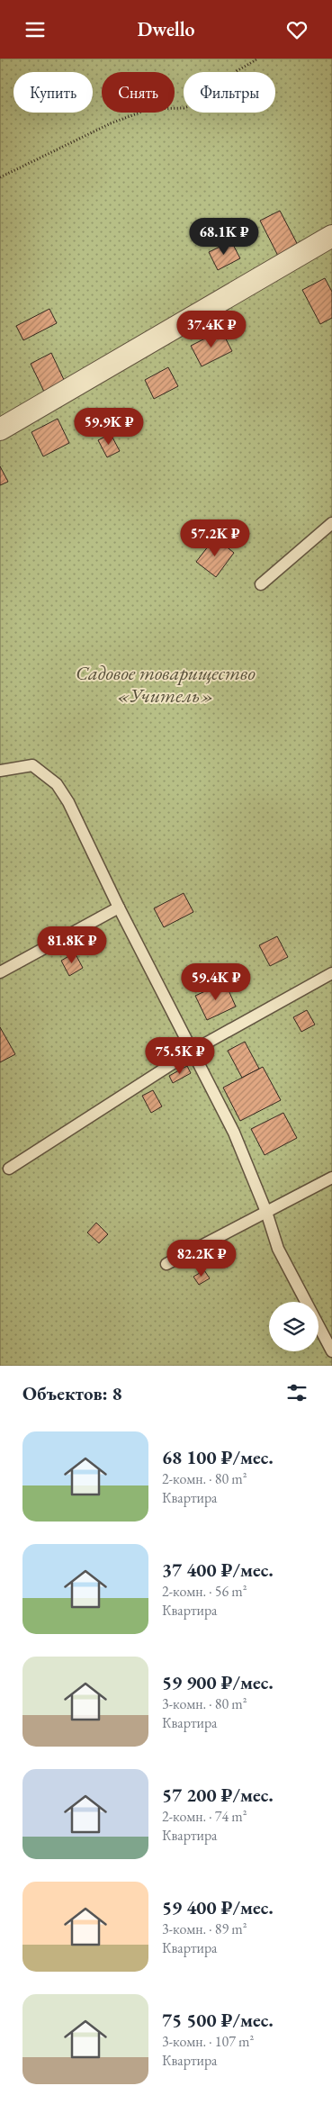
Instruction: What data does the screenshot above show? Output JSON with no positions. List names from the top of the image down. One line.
{"parks":["Садовое товарищество «Учитель»"],"page":{"header":"Dwello","chip":["Купить","Снять","Фильтры"],"price":["68.1K ₽","37.4K ₽","59.9K ₽","57.2K ₽","81.8K ₽","59.4K ₽","75.5K ₽","82.2K ₽"],"heading":"Объектов: 8","list":[{"name":"68 100 ₽/мес.","note":"2-комн. · 80 m² · Квартира"},{"name":"37 400 ₽/мес.","note":"2-комн. · 56 m² · Квартира"},{"name":"59 900 ₽/мес.","note":"3-комн. · 80 m² · Квартира"},{"name":"57 200 ₽/мес.","note":"2-комн. · 74 m² · Квартира"},{"name":"59 400 ₽/мес.","note":"3-комн. · 89 m² · Квартира"},{"name":"75 500 ₽/мес.","note":"3-комн. · 107 m² · Квартира"}]}}
